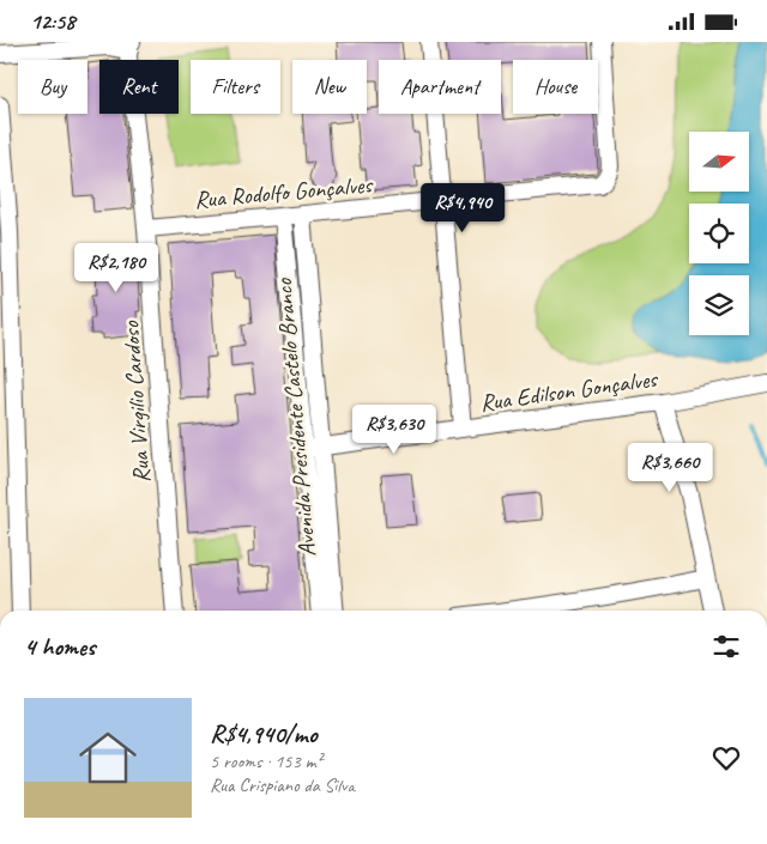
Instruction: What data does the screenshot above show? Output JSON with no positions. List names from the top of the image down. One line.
{"streets":{"street":["Rua Rodolfo Gonçalves","Rua Edilson Gonçalves","Rua Virgilio Cardoso","Avenida Presidente Castelo Branco"]},"crossings":[["Rua Rodolfo Gonçalves","Rua Virgilio Cardoso"],["Rua Rodolfo Gonçalves","Avenida Presidente Castelo Branco"],["Rua Edilson Gonçalves","Avenida Presidente Castelo Branco"]],"north":"right","page":{"status":"12:58","chip":["Buy","Rent","Filters","New","Apartment","House"],"price":["R$4,940","R$2,180","R$3,630","R$3,660"],"heading":"4 homes","list":[{"name":"R$4,940/mo","note":"5 rooms · 153 m² · Rua Crispiano da Silva"}]}}
